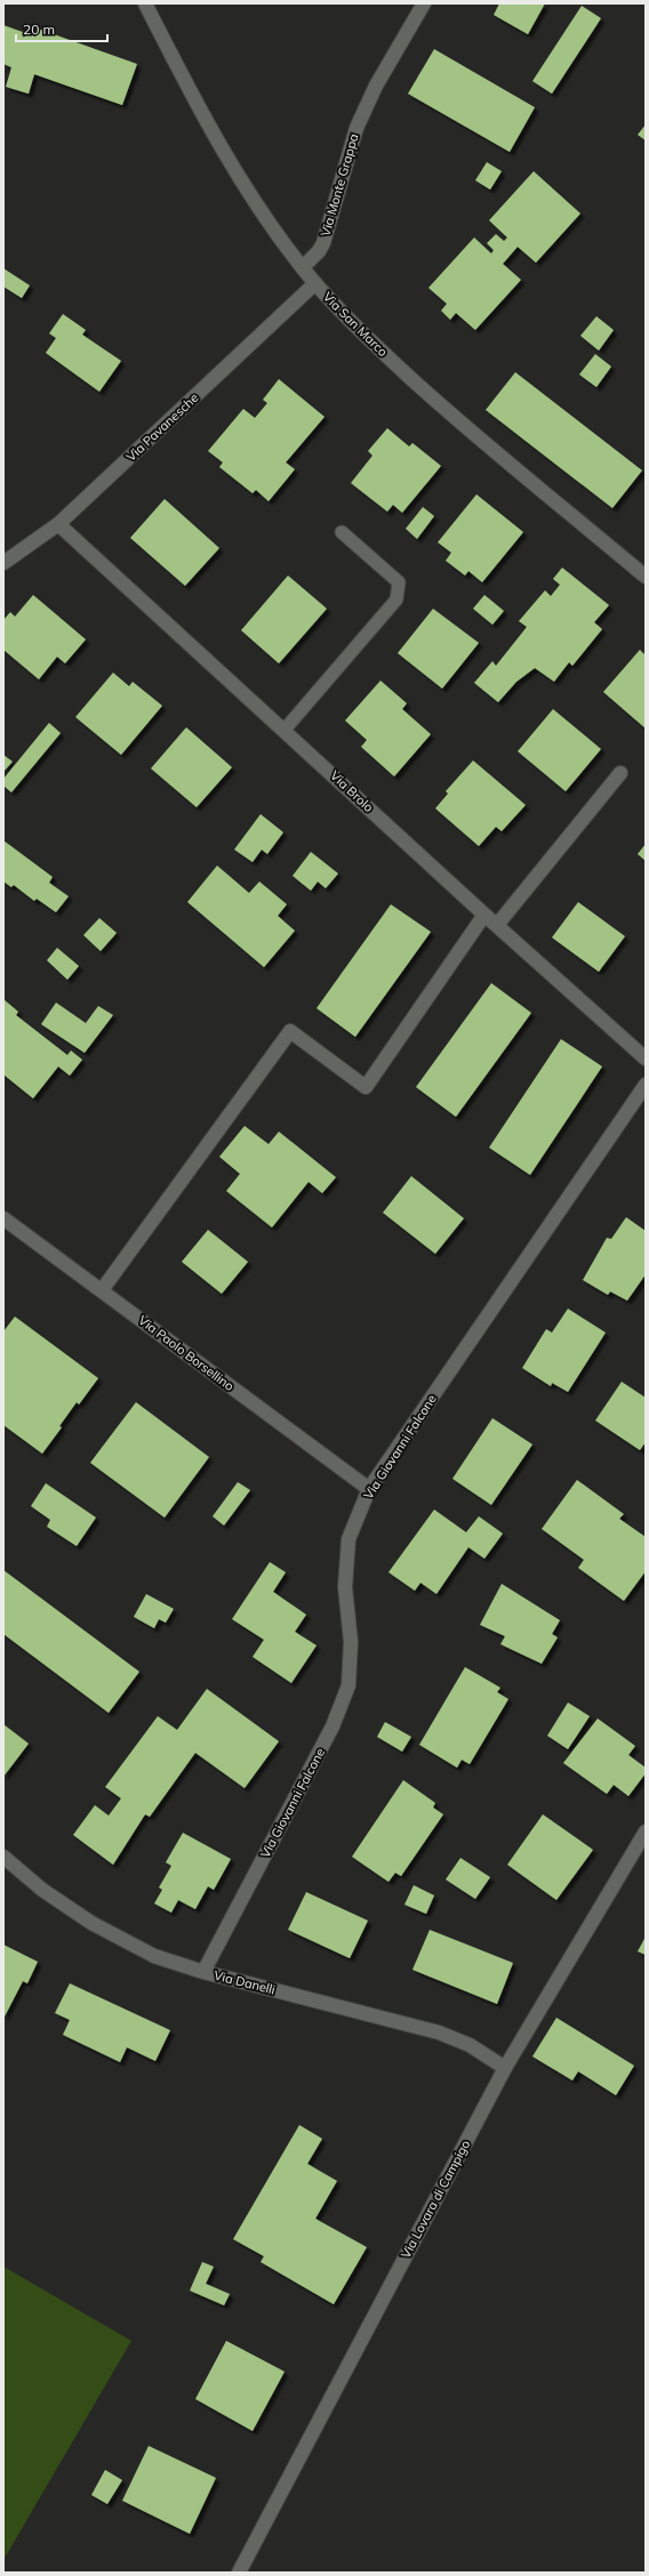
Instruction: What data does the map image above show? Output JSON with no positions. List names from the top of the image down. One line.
{"streets":{"street":["Via Monte Grappa","Via San Marco","Via Pavanesche","Via Brolo","Via Paolo Borsellino","Via Giovanni Falcone","Via Danelli","Via Lovara di Campigo"]},"crossings":[["Via Monte Grappa","Via San Marco"],["Via San Marco","Via Pavanesche"],["Via Pavanesche","Via Brolo"],["Via Paolo Borsellino","Via Giovanni Falcone"],["Via Giovanni Falcone","Via Danelli"],["Via Danelli","Via Lovara di Campigo"]],"scale_bar":"20 m"}
